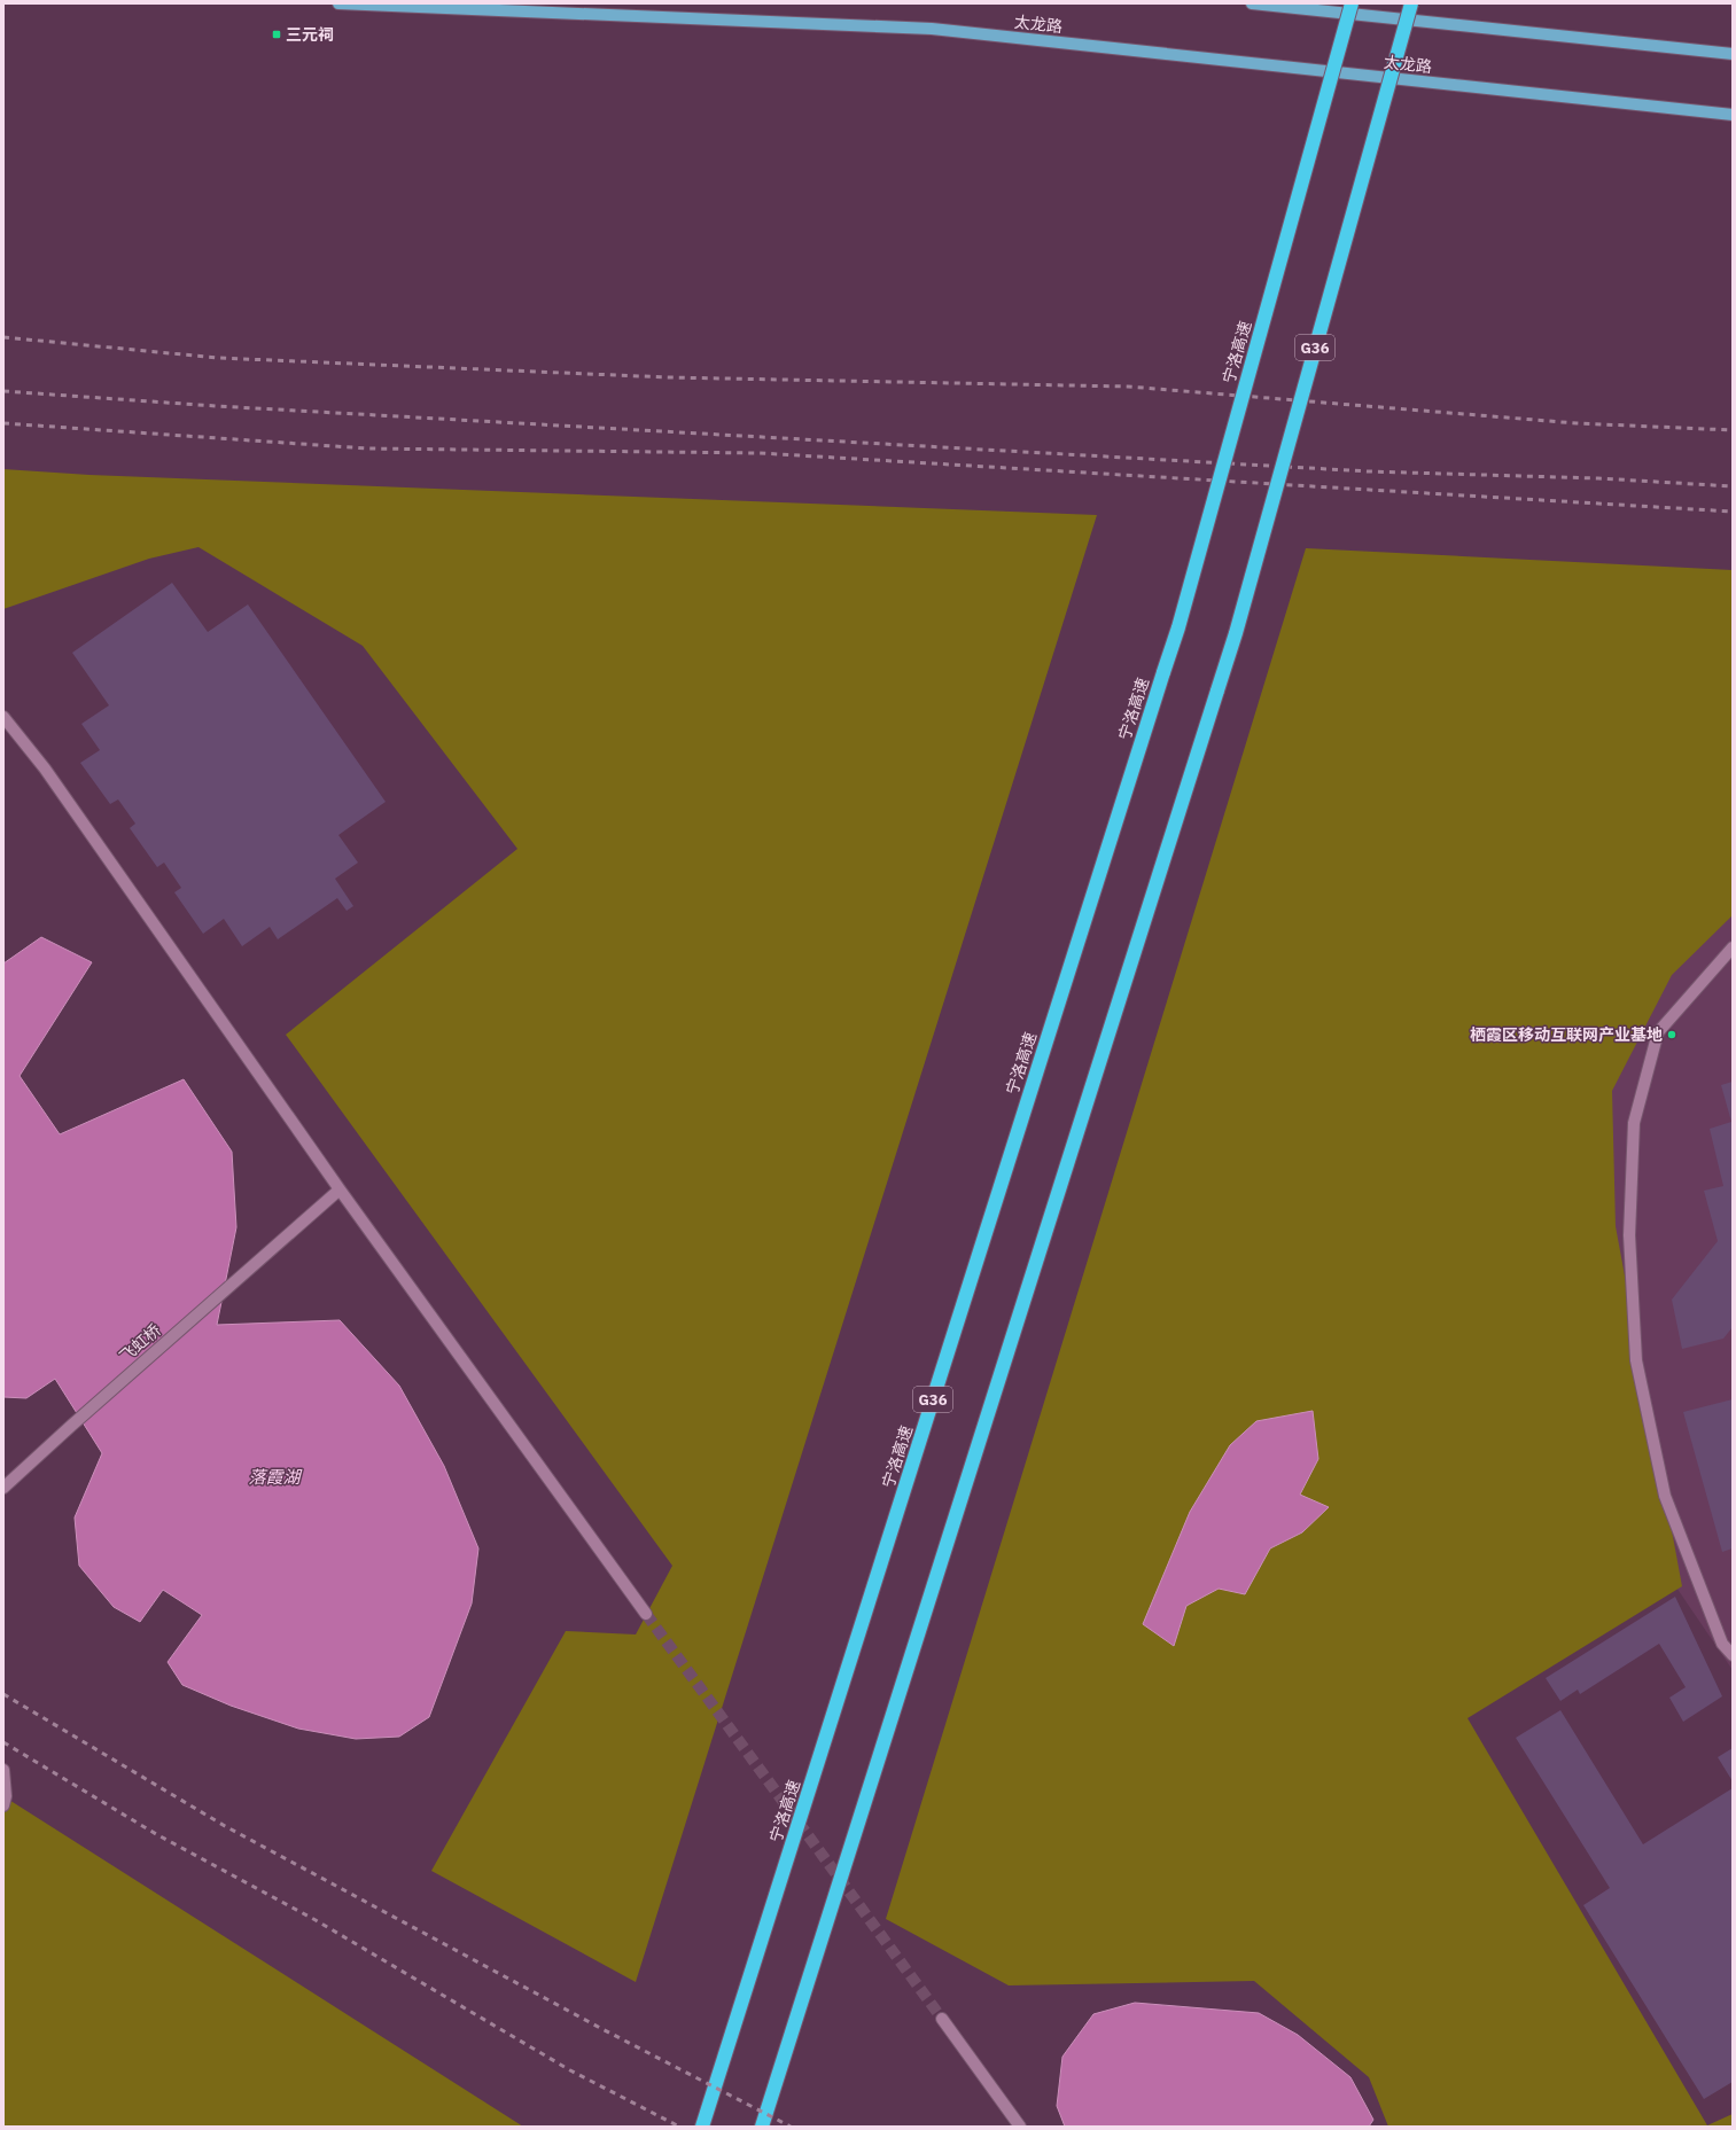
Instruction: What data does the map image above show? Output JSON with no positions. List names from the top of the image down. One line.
{"streets":{"highway":["G36","宁洛高速"],"main road":["太龙路"],"lane":["飞虹桥"]},"water":["落霞湖"],"places":{"transit":["三元祠"],"other":["栖霞区移动互联网产业基地"]}}
